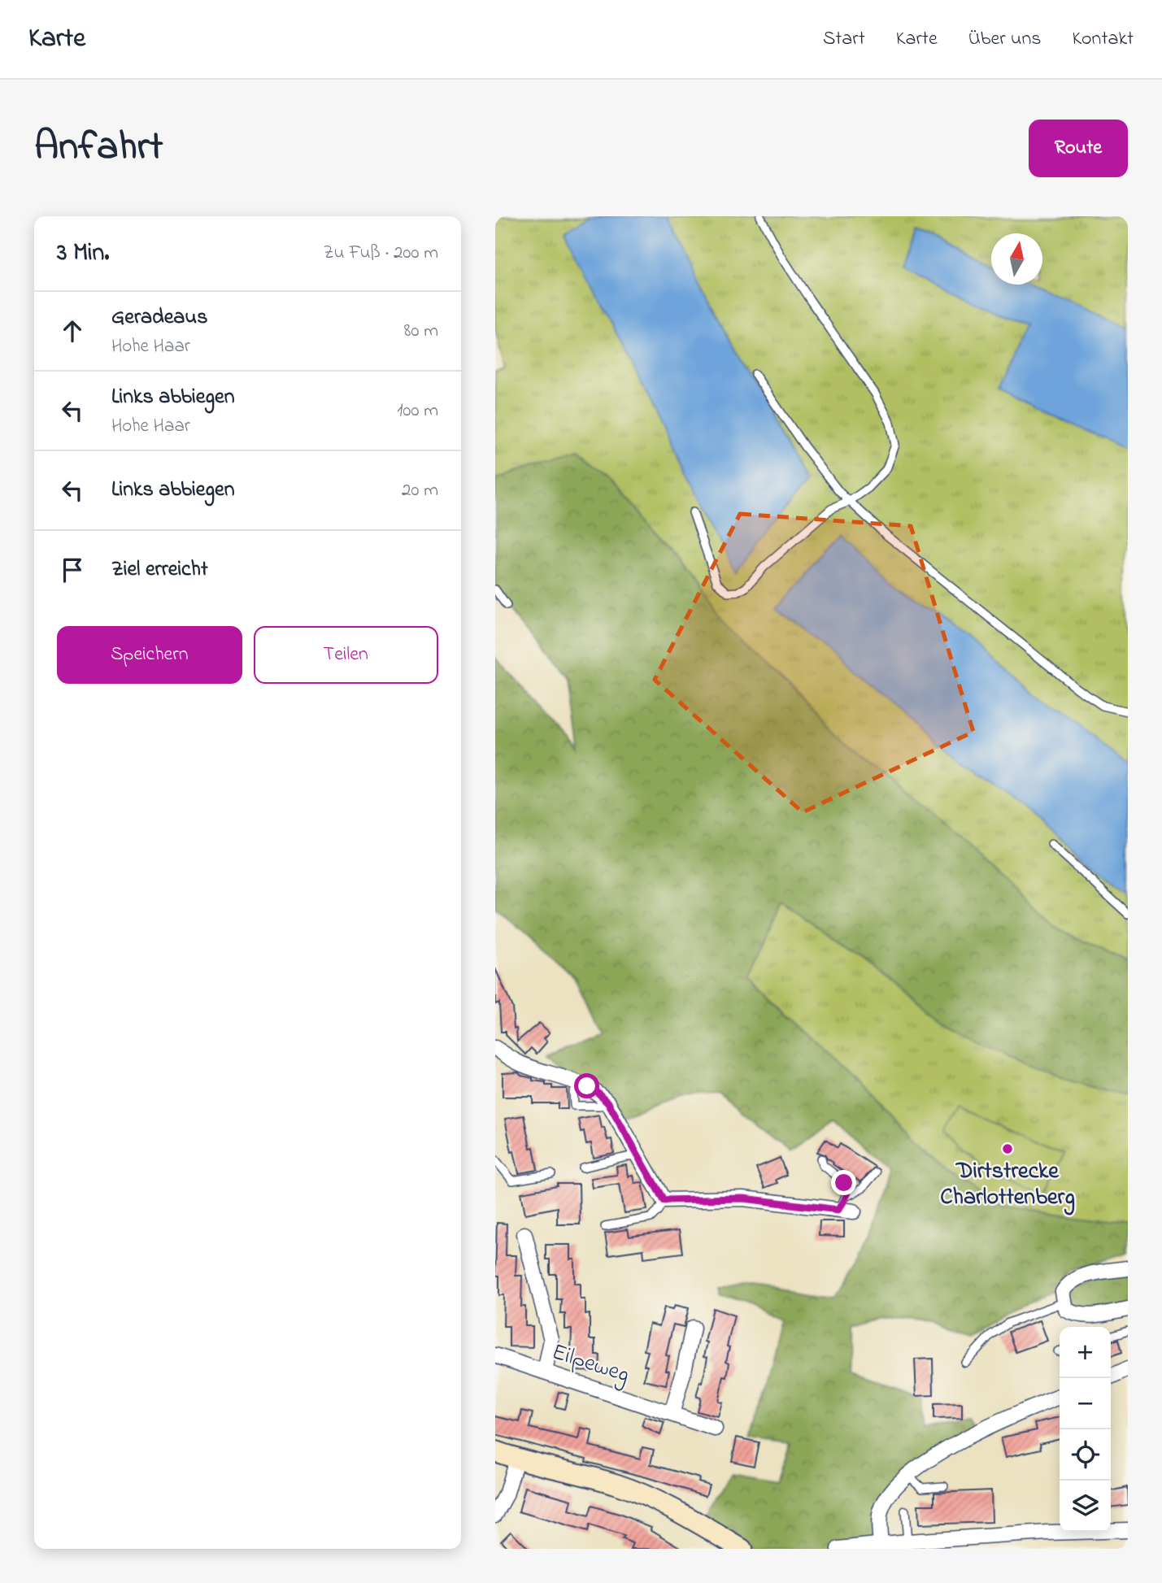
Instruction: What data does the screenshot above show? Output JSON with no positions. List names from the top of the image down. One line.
{"streets":{"street":["Eilpeweg"]},"places":["Dirtstrecke Charlottenberg"],"north":"top","page":{"header":"Karte","nav":["Start","Karte","Über uns","Kontakt"],"title":"Anfahrt","buttons":["Route",["Speichern","Teilen"]],"heading":["3 Min.","Zu Fuß · 200 m"],"list":[["Geradeaus","Hohe Haar","80 m"],["Links abbiegen","Hohe Haar","100 m"],["Links abbiegen","20 m"],"Ziel erreicht"],"map_buttons":["+","−"]}}
